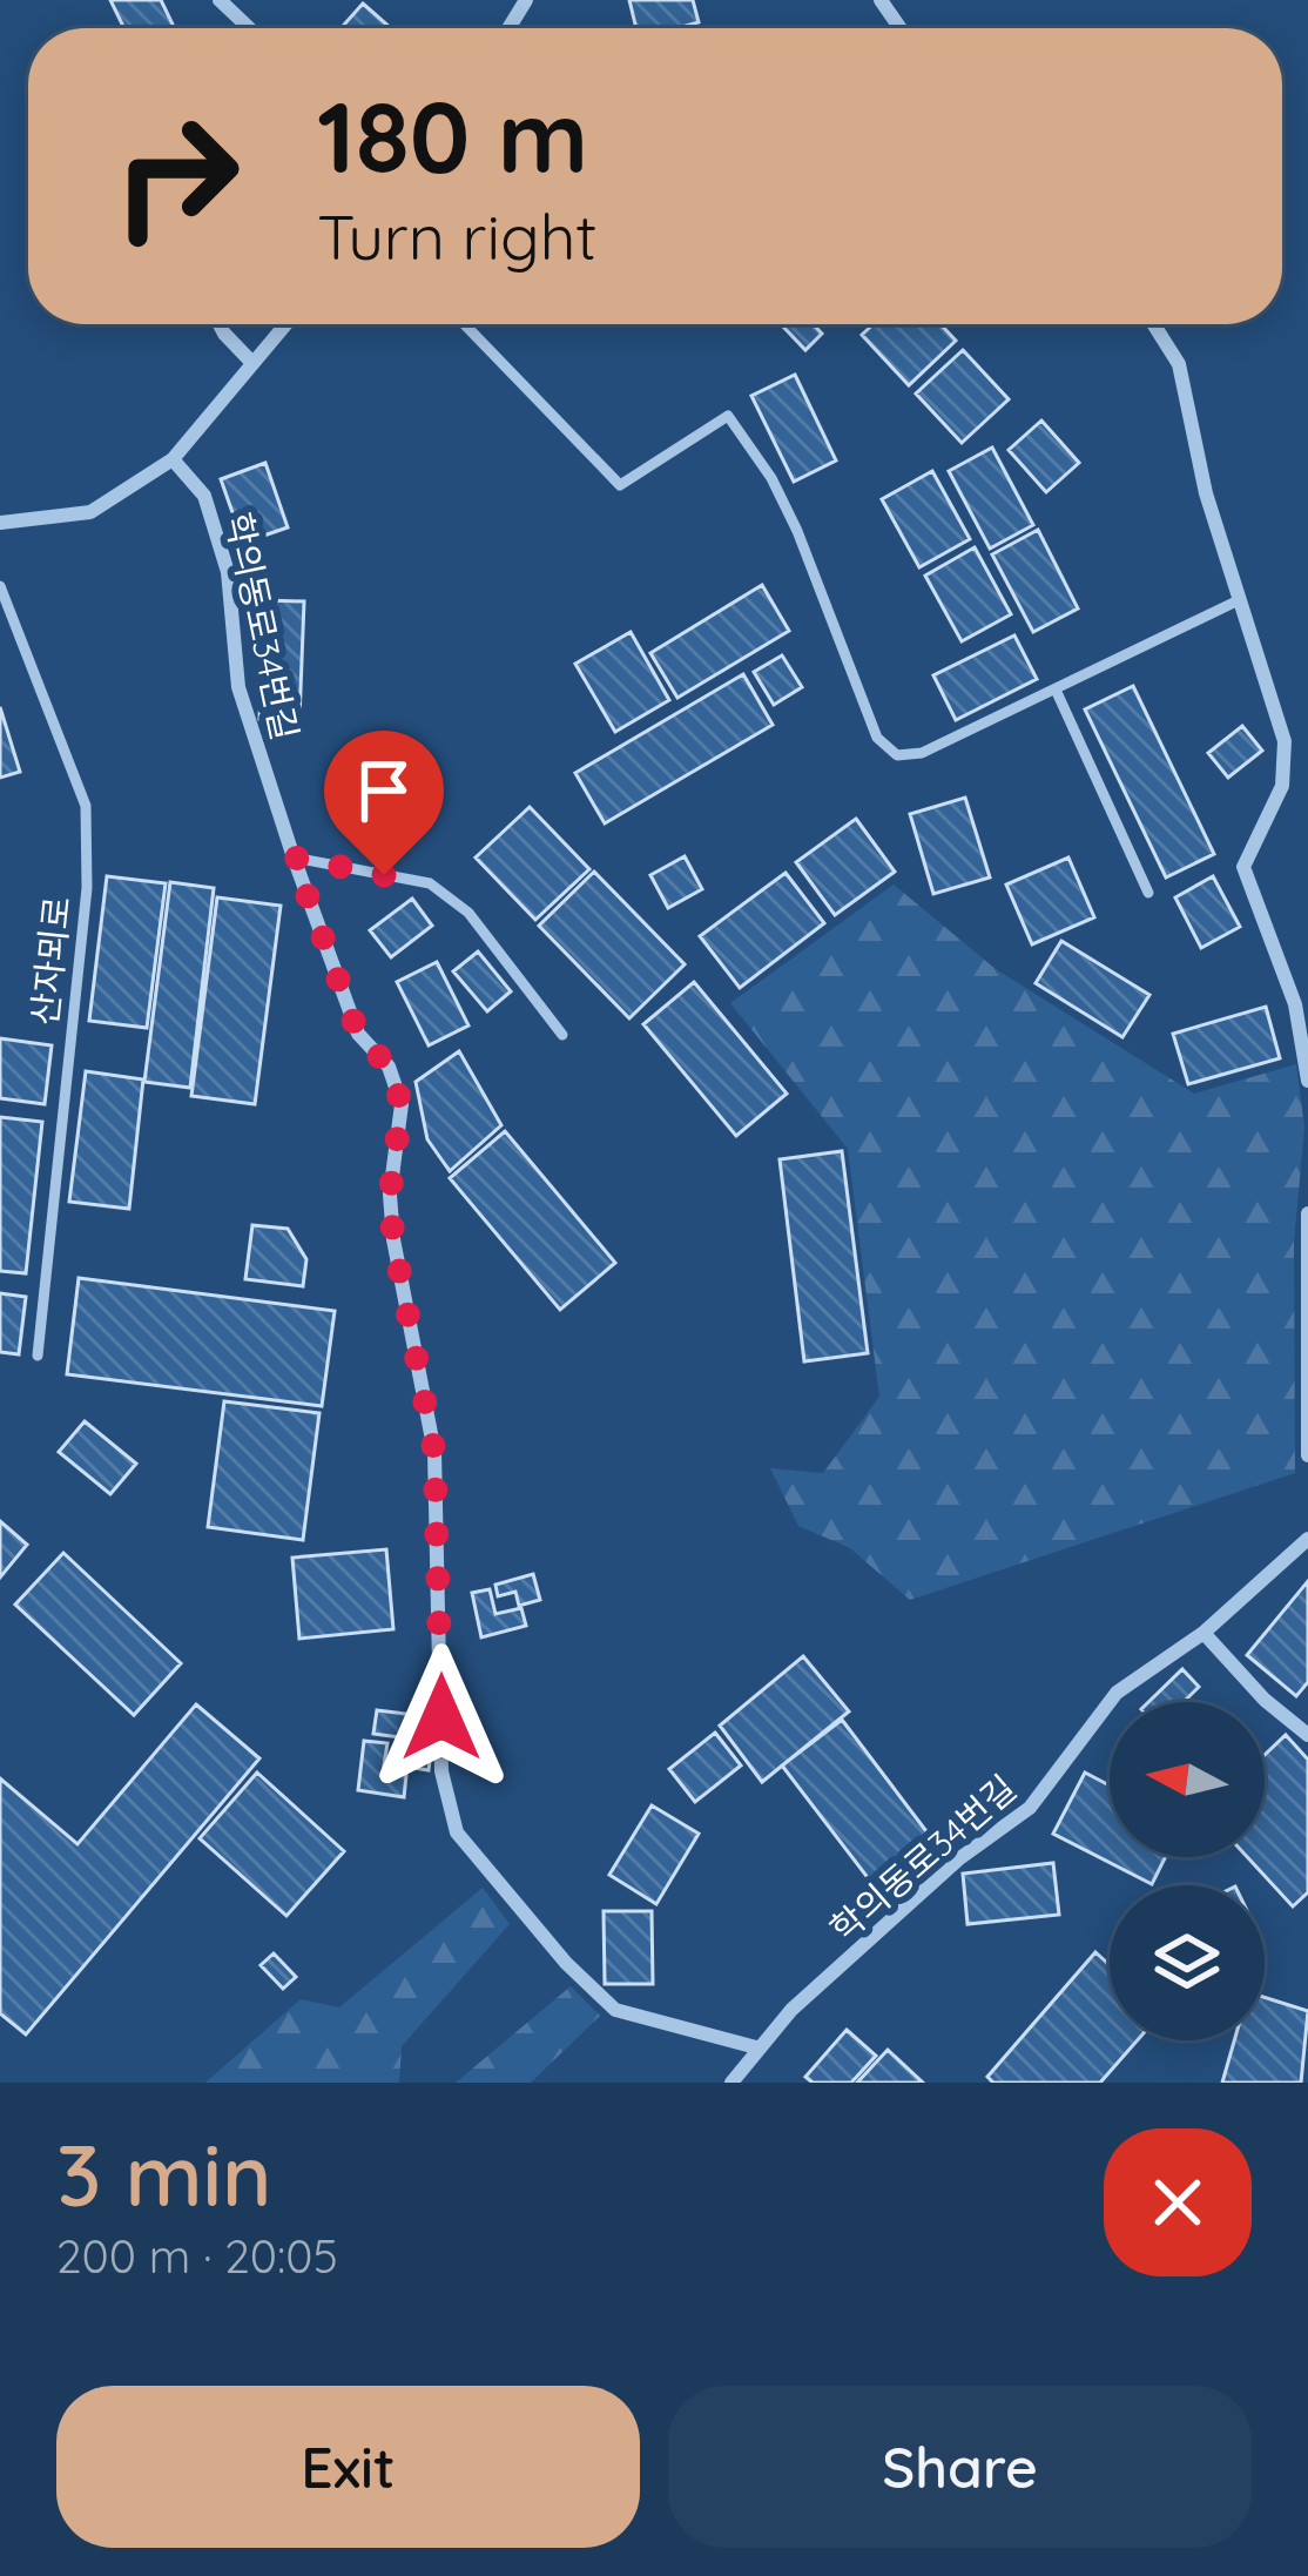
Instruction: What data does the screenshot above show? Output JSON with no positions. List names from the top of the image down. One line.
{"streets":{"street":["학의동로34번길"],"lane":["산자뫼로"]},"north":"left","page":{"turn":["180 m","Turn right"],"heading":["3 min","200 m · 20:05"],"buttons":["Exit","Share"]}}
